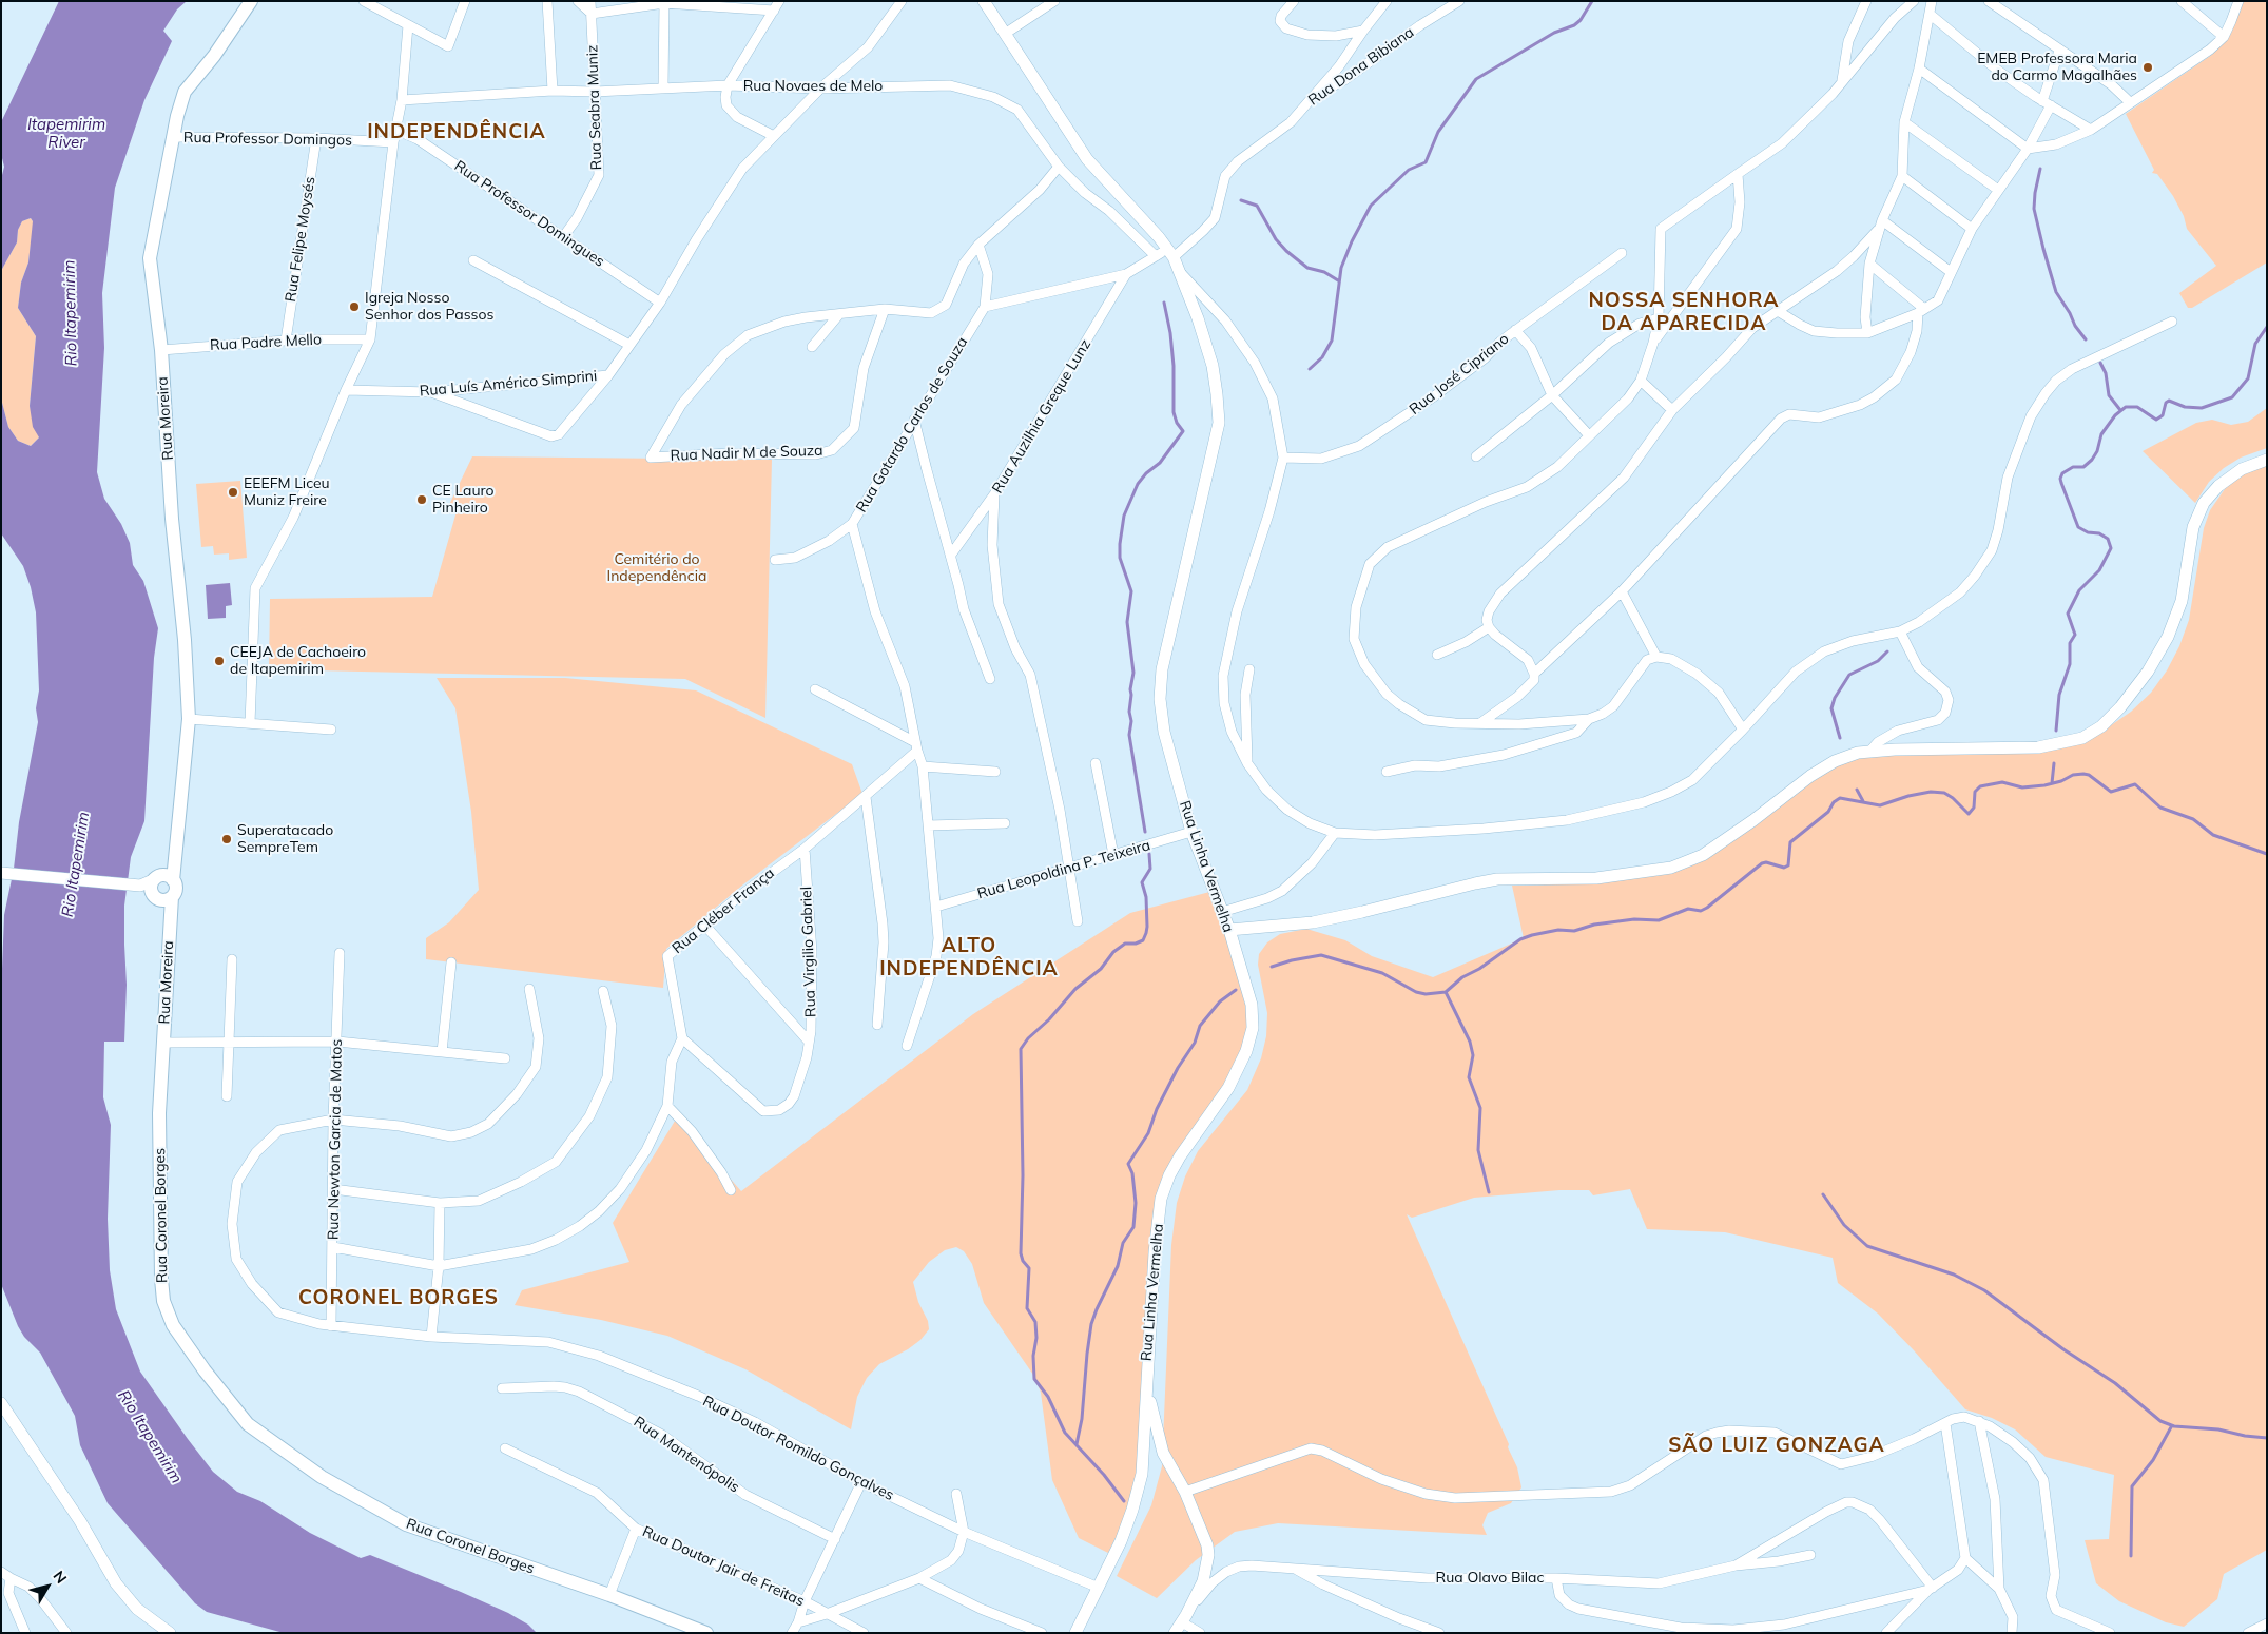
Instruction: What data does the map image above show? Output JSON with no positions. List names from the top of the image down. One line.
{"streets":{"main road":["Rua Moreira","Rua Coronel Borges"],"street":["Rua Dona Bibiana","Rua Novaes de Melo","Rua Seabra Muniz","Rua Professor Domingos","Rua Professor Domingues","Rua Felipe Moysés","Rua Padre Mello","Rua José Cipriano","Rua Luís Américo Simprini","Rua Auzilhia Greque Lunz","Rua Gotardo Carlos de Souza","Rua Nadir M de Souza","Rua Linha Vermelha","Rua Leopoldina P. Teixeira","Rua Cléber França","Rua Virgilio Gabriel","Rua Newton Garcia de Matos","Rua Doutor Romildo Gonçalves","Rua Mantenópolis","Rua Doutor Jair de Freitas","Rua Olavo Bilac"]},"crossings":[["Rua Dona Bibiana","Rua Novaes de Melo"],["Rua Dona Bibiana","Rua Auzilhia Greque Lunz"],["Rua Dona Bibiana","Rua Linha Vermelha"],["Rua Novaes de Melo","Rua Seabra Muniz"],["Rua Seabra Muniz","Rua Professor Domingues"],["Rua Professor Domingos","Rua Felipe Moysés"],["Rua Professor Domingos","Rua Moreira"],["Rua Felipe Moysés","Rua Padre Mello"],["Rua Padre Mello","Rua Moreira"],["Rua Moreira","Rua Coronel Borges"],["Rua Linha Vermelha","Rua Leopoldina P. Teixeira"],["Rua Linha Vermelha","Rua Olavo Bilac"],["Rua Cléber França","Rua Virgilio Gabriel"],["Rua Newton Garcia de Matos","Rua Doutor Romildo Gonçalves"]],"districts":["INDEPENDÊNCIA","NOSSA SENHORA DA APARECIDA","ALTO INDEPENDÊNCIA","CORONEL BORGES","SÃO LUIZ GONZAGA"],"water":["Itapemirim River","Rio Itapemirim"],"parks":["Cemitério do Independência"],"places":["EMEB Professora Maria do Carmo Magalhães","Igreja Nosso Senhor dos Passos","EEEFM Liceu Muniz Freire","CE Lauro Pinheiro","CEEJA de Cachoeiro de Itapemirim","Superatacado SempreTem"],"north":"top right"}
